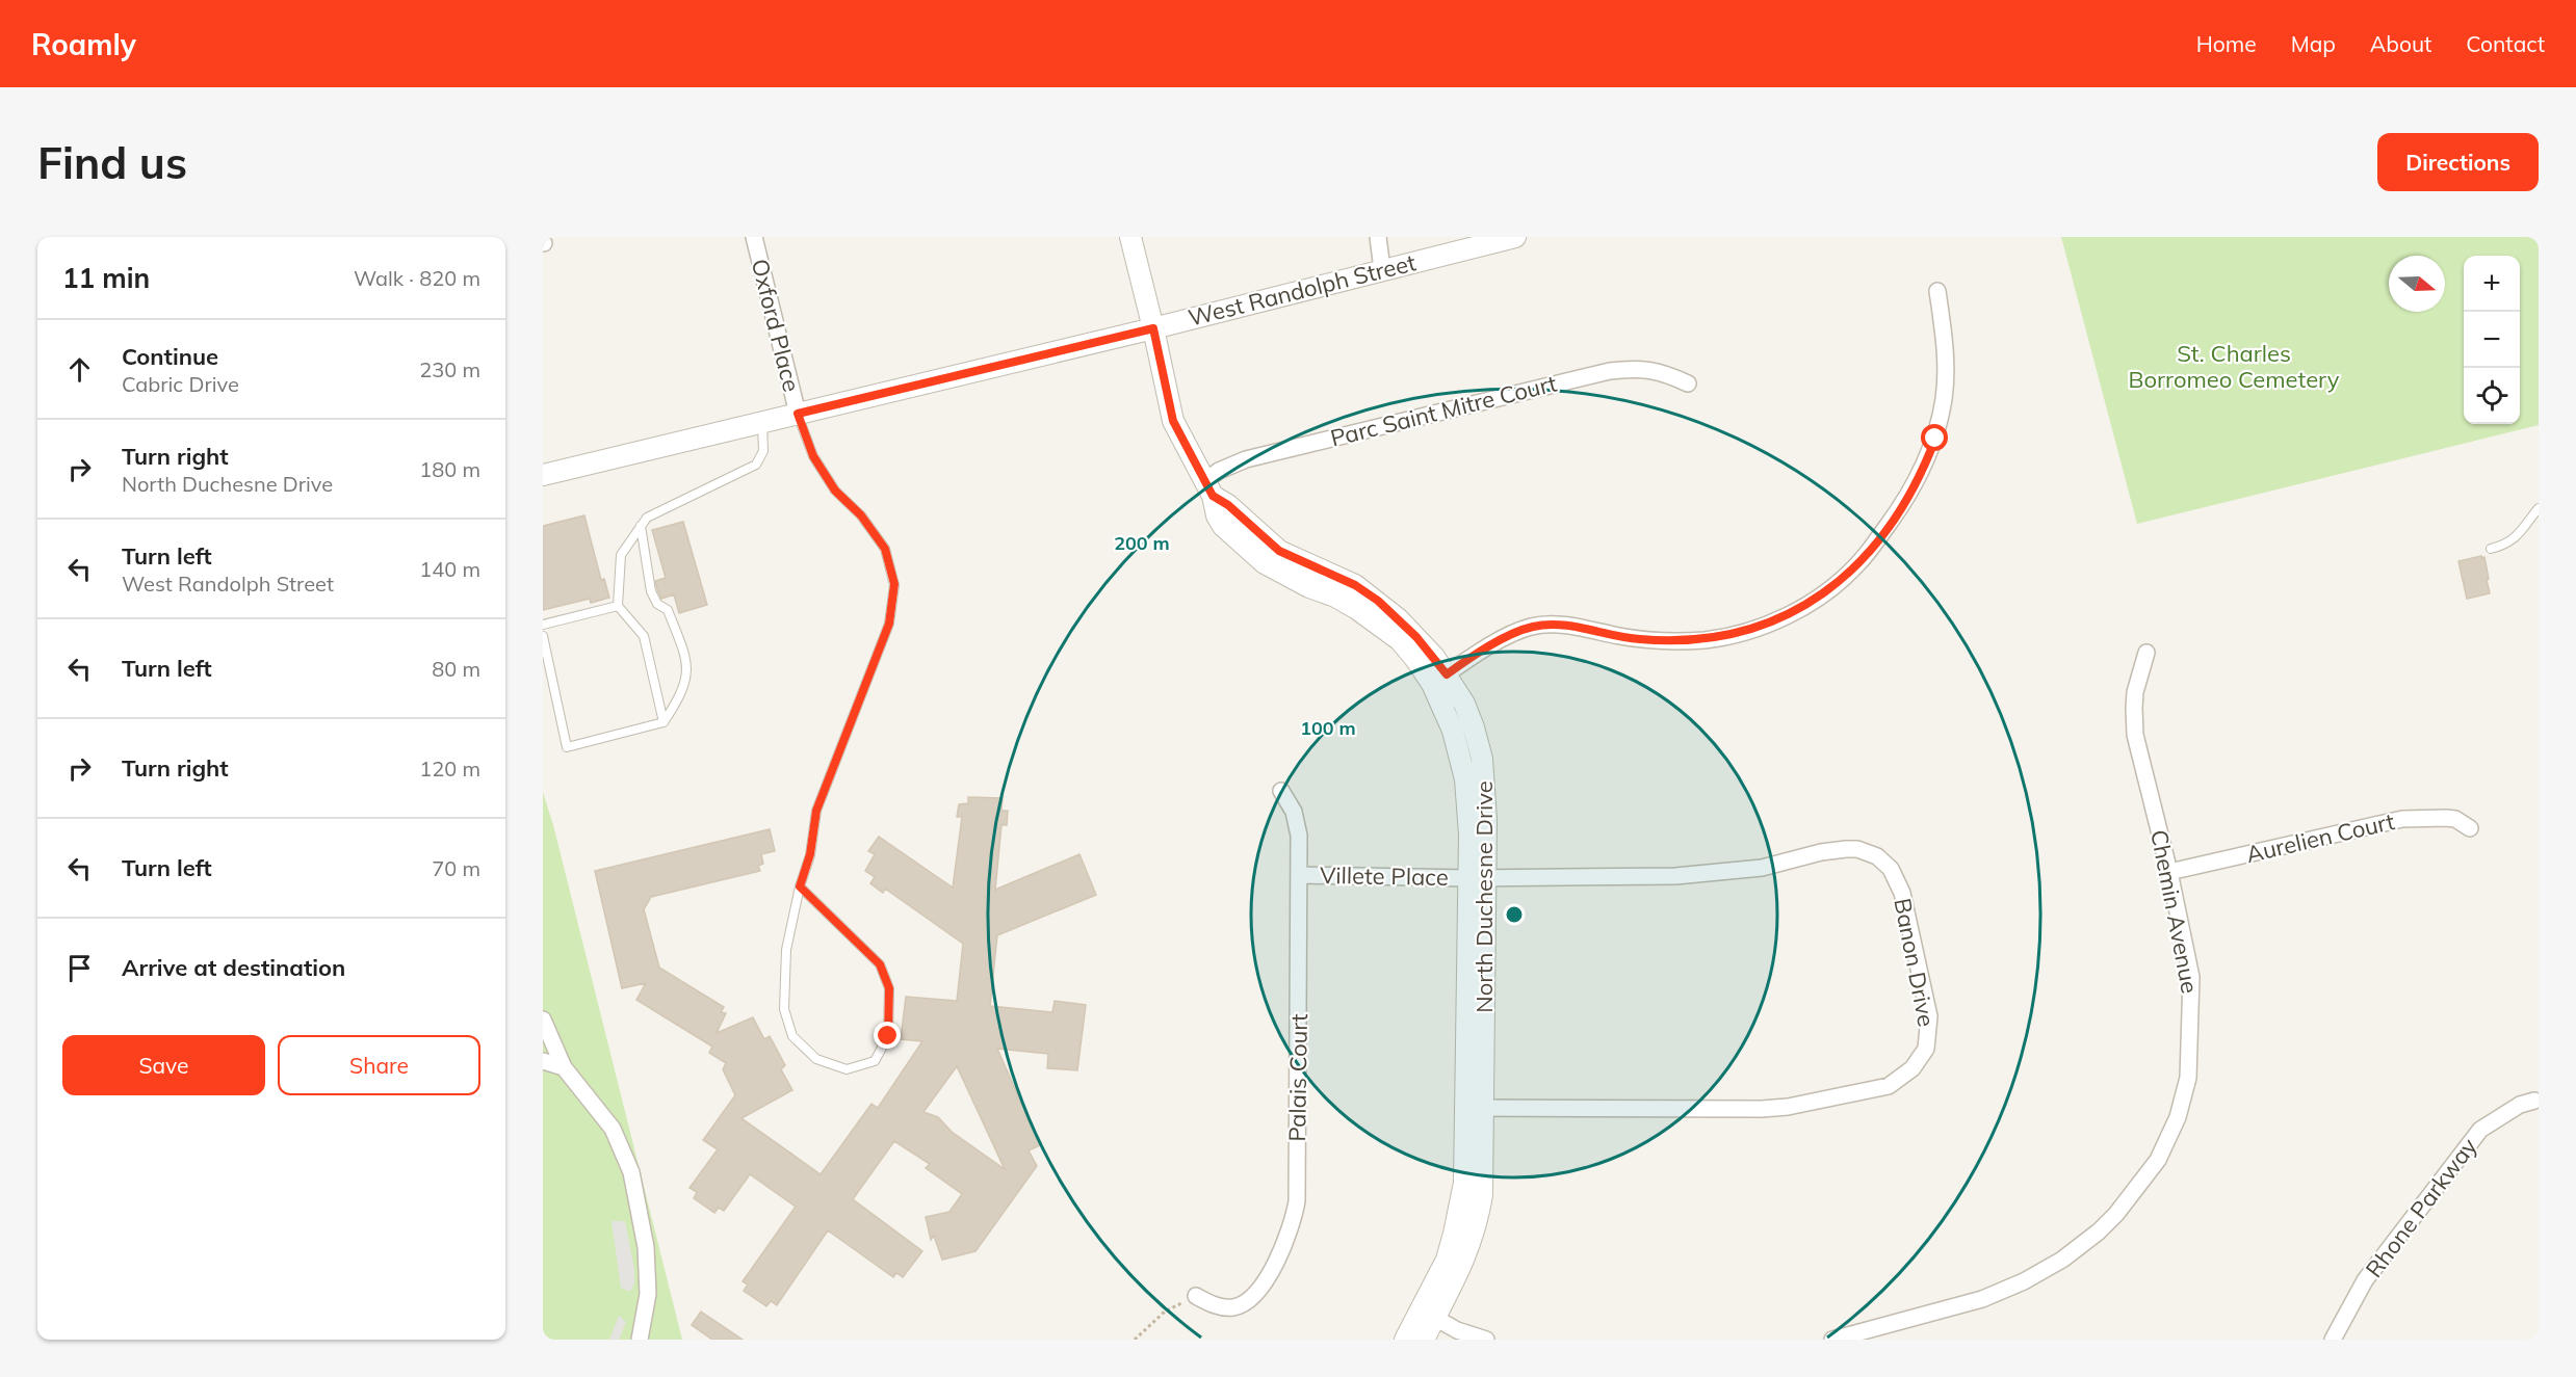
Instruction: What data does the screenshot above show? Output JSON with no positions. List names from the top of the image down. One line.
{"streets":{"street":["West Randolph Street","Oxford Place","Parc Saint Mitre Court","Aurelien Court","Villete Place","North Duchesne Drive","Chemin Avenue","Banon Drive","Palais Court","Rhone Parkway"]},"crossings":[["West Randolph Street","Oxford Place"],["West Randolph Street","North Duchesne Drive"],["Parc Saint Mitre Court","North Duchesne Drive"],["Aurelien Court","Chemin Avenue"],["Villete Place","North Duchesne Drive"],["Villete Place","Banon Drive"],["Villete Place","Palais Court"],["North Duchesne Drive","Banon Drive"]],"parks":["St. Charles Borromeo Cemetery"],"north":"right","page":{"header":"Roamly","nav":["Home","Map","About","Contact"],"buttons":["Directions",["Save","Share"]],"title":"Find us","heading":["11 min","Walk · 820 m"],"map_buttons":["+","−"],"list":[["Continue","Cabric Drive","230 m"],["Turn right","North Duchesne Drive","180 m"],["Turn left","West Randolph Street","140 m"],["Turn left","80 m"],["Turn right","120 m"],["Turn left","70 m"],"Arrive at destination"]},"rings":["200 m","100 m"]}
